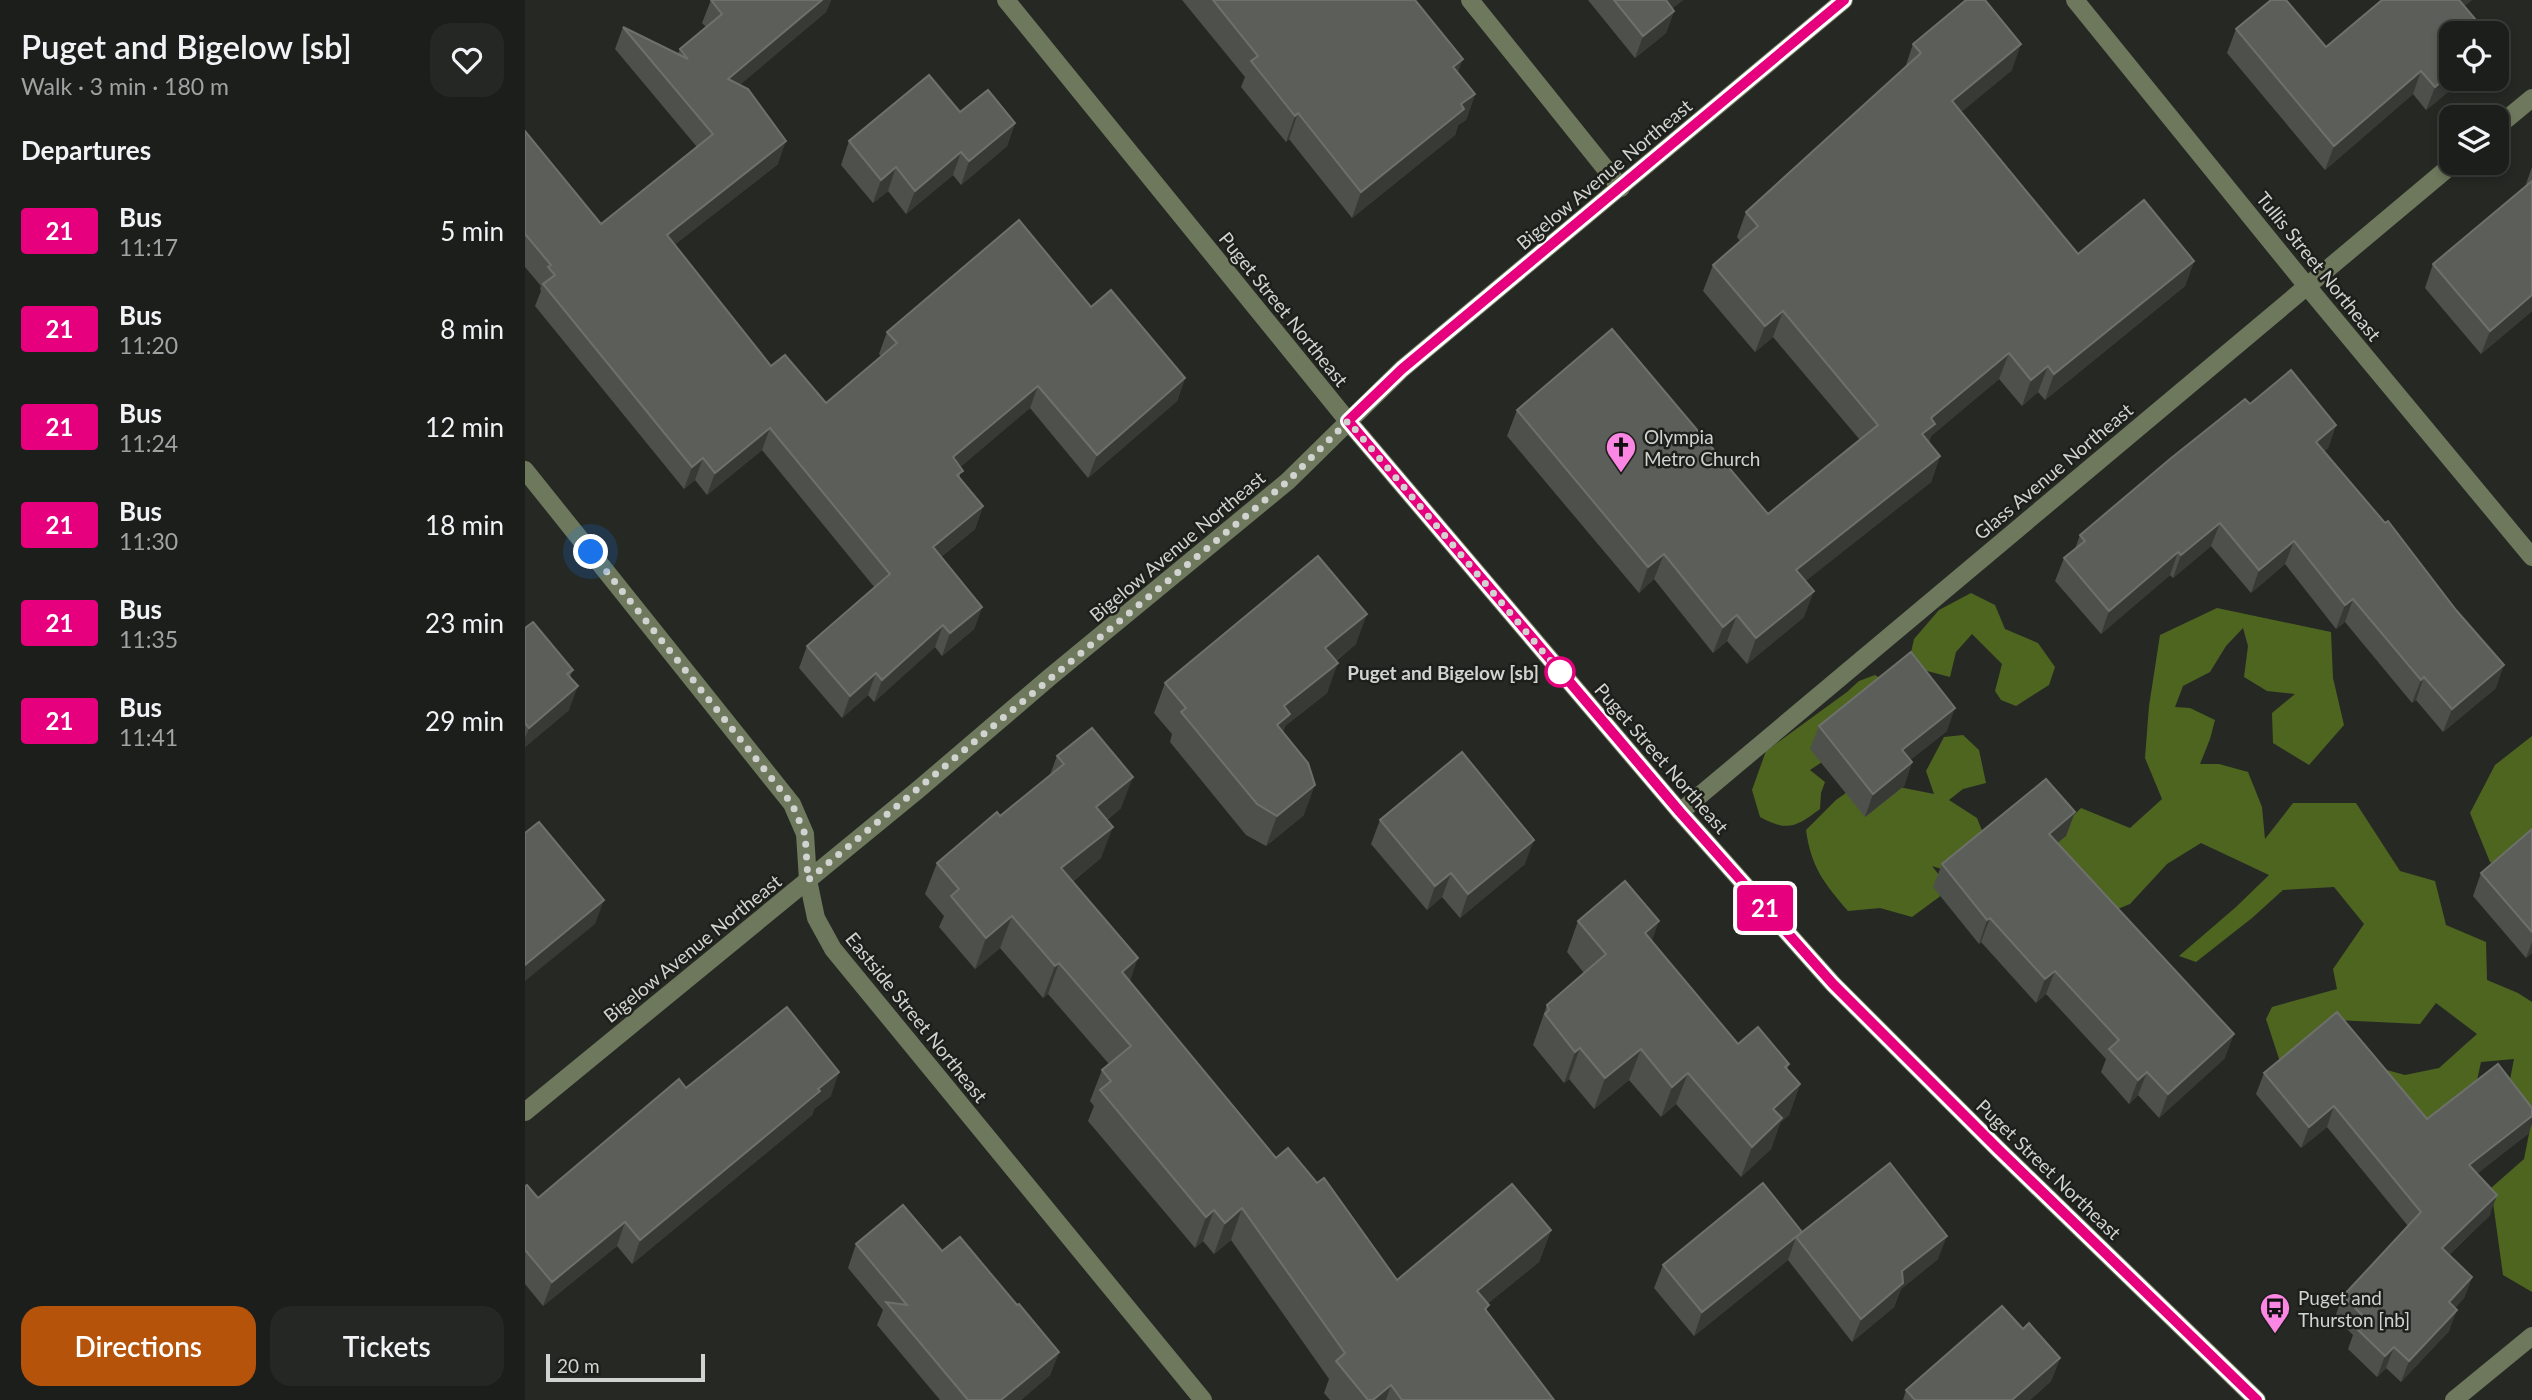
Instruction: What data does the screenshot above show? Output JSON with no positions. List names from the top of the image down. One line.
{"streets":{"street":["Bigelow Avenue Northeast","Tullis Street Northeast","Puget Street Northeast","Glass Avenue Northeast","Eastside Street Northeast"]},"crossings":[["Bigelow Avenue Northeast","Puget Street Northeast"],["Bigelow Avenue Northeast","Eastside Street Northeast"],["Tullis Street Northeast","Glass Avenue Northeast"],["Puget Street Northeast","Glass Avenue Northeast"]],"places":{"church":["Olympia Metro Church"],"other":["Puget and Bigelow [sb]"],"bus stop":["Puget and Thurston [nb]"]},"lines":["bus line 21"],"scale_bar":"20 m","page":{"heading":[["Puget and Bigelow [sb]","Walk · 3 min · 180 m"],"Departures"],"on_map":"21","list":[{"mark":"21","name":"Bus","note":"11:17","value":"5 min"},{"mark":"21","name":"Bus","note":"11:20","value":"8 min"},{"mark":"21","name":"Bus","note":"11:24","value":"12 min"},{"mark":"21","name":"Bus","note":"11:30","value":"18 min"},{"mark":"21","name":"Bus","note":"11:35","value":"23 min"},{"mark":"21","name":"Bus","note":"11:41","value":"29 min"}],"buttons":["Directions","Tickets"],"scale":"20 m"}}
